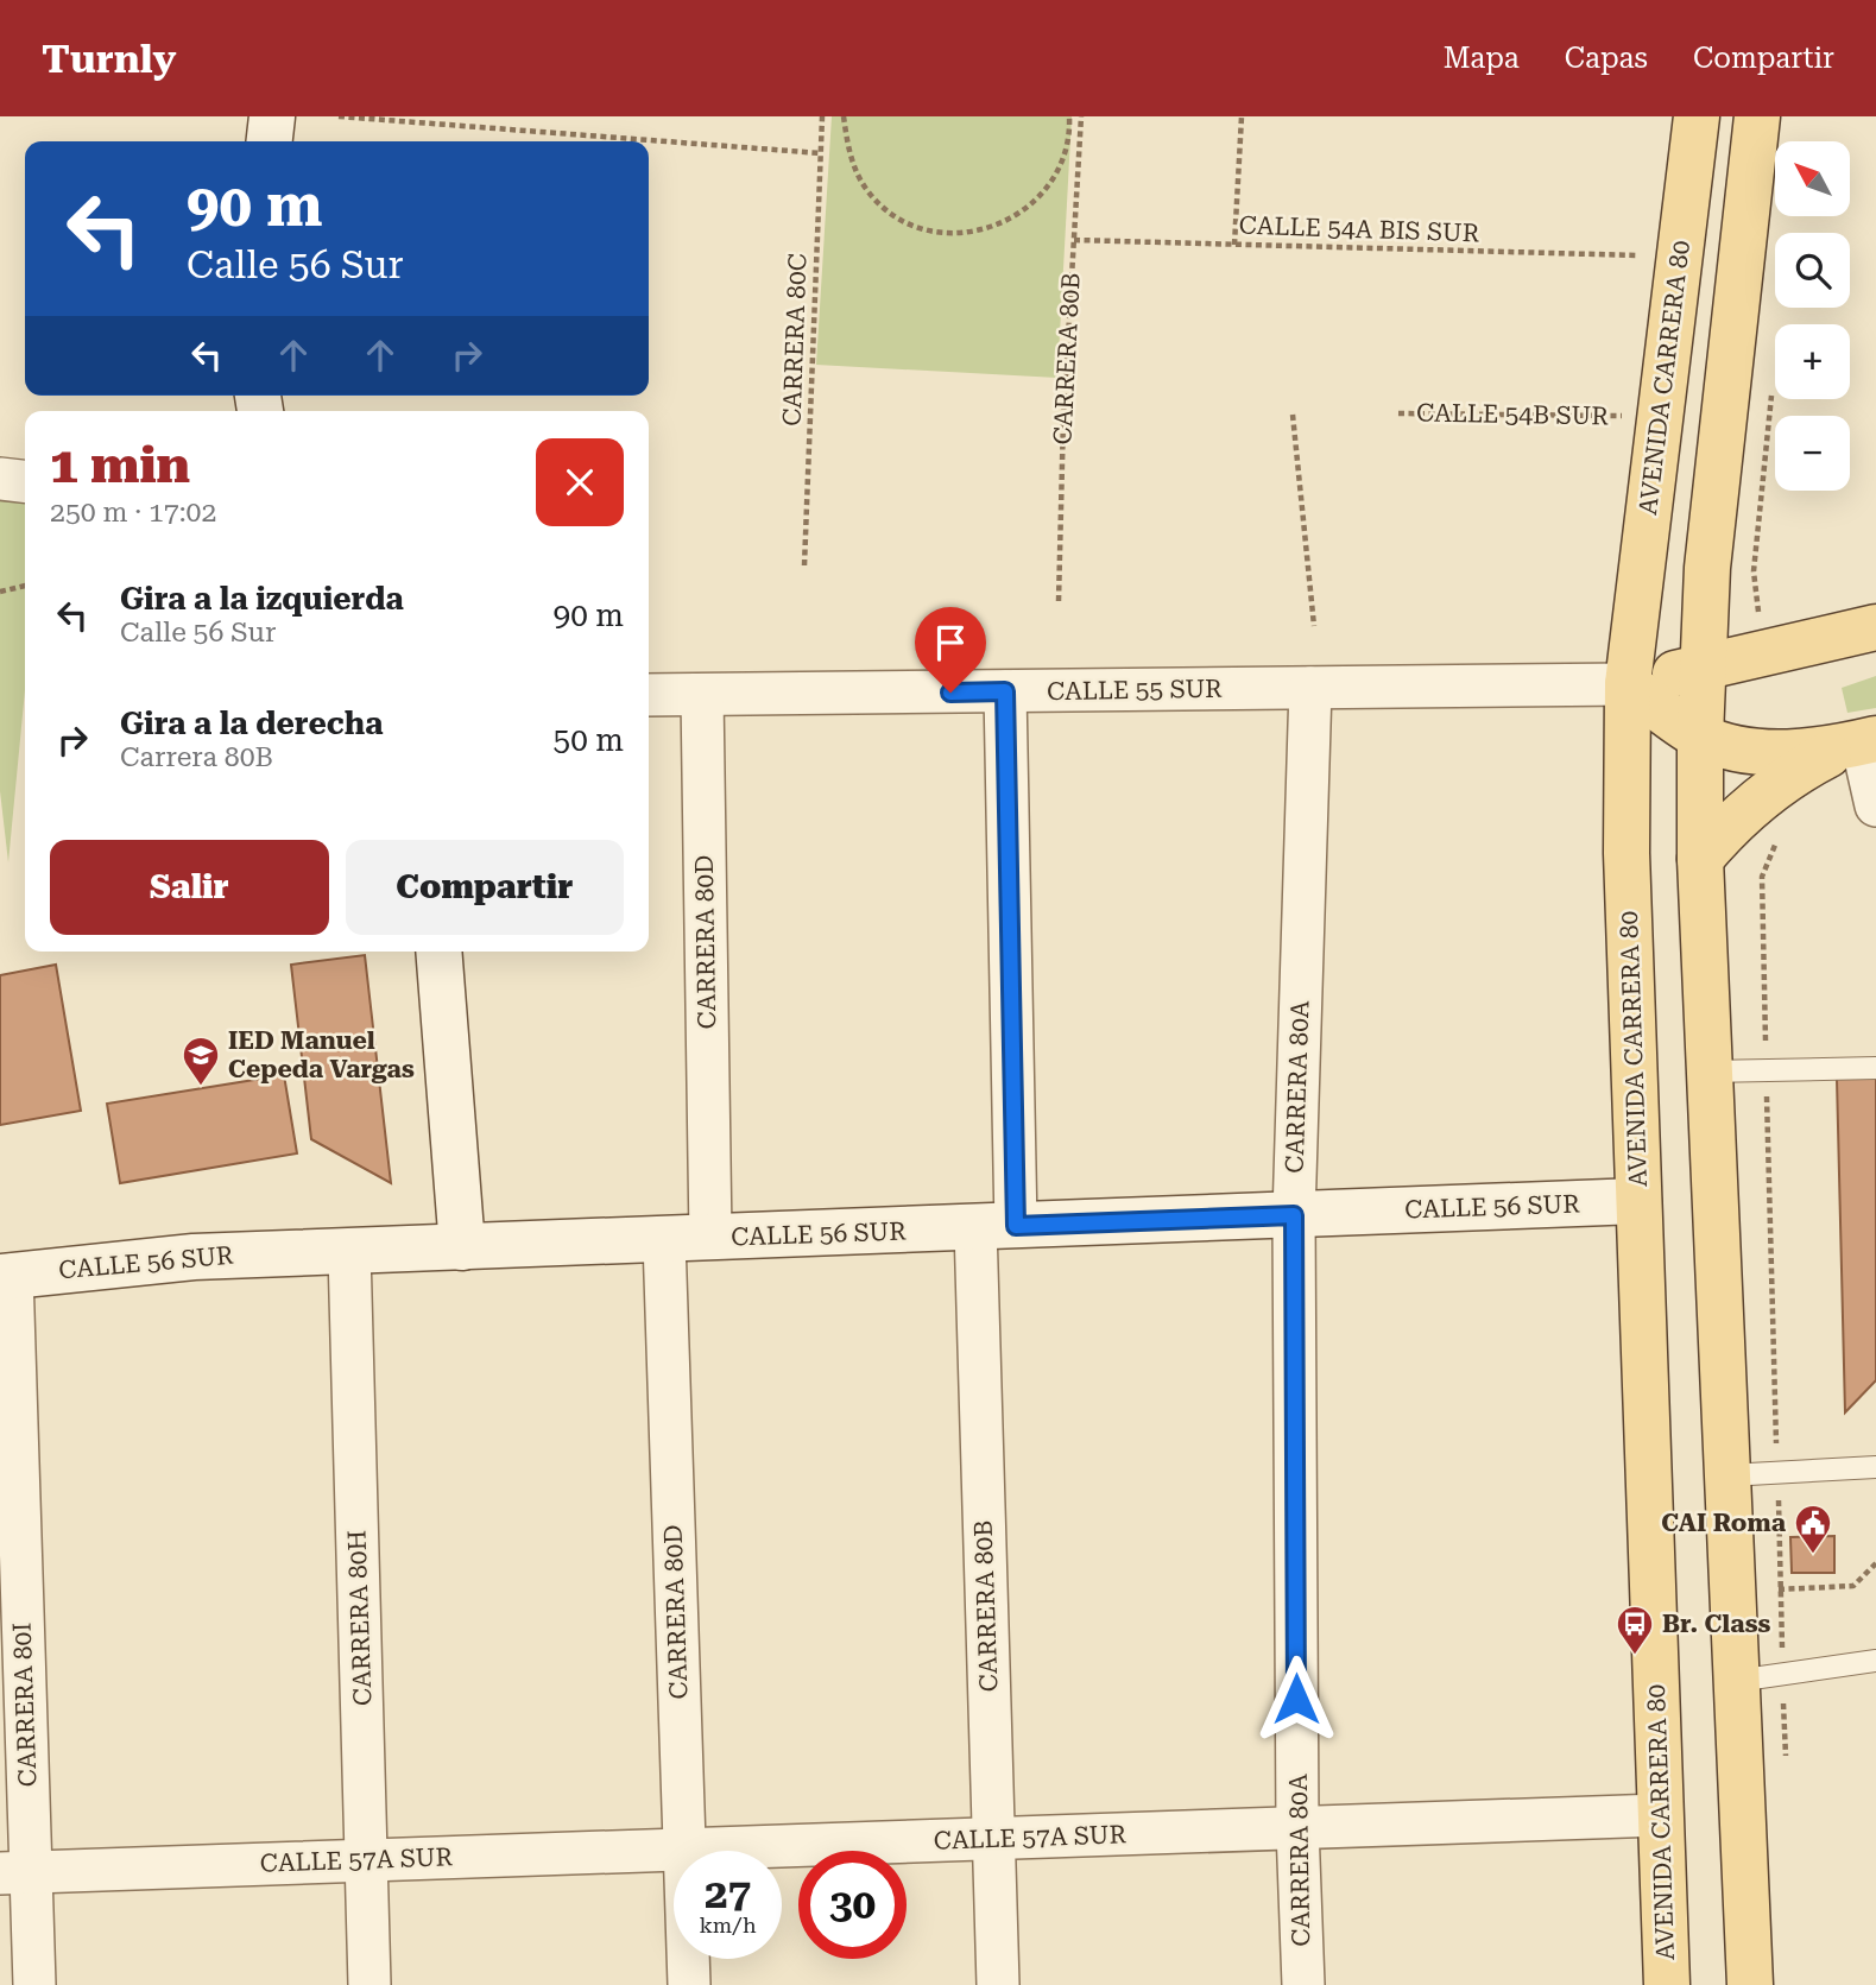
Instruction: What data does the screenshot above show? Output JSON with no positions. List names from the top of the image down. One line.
{"streets":{"main road":["AVENIDA CARRERA 80"],"street":["CARRERA 80B","CALLE 55 SUR","CARRERA 80D","CARRERA 80A","CALLE 56 SUR","CARRERA 80H","CARRERA 80I","CALLE 57A SUR"],"path":["CALLE 54A BIS SUR","CARRERA 80C","CALLE 54B SUR"]},"crossings":[["CALLE 54A BIS SUR","CARRERA 80B"],["CARRERA 80B","CALLE 55 SUR"],["CARRERA 80B","CALLE 56 SUR"],["CARRERA 80B","CALLE 57A SUR"],["AVENIDA CARRERA 80","CALLE 55 SUR"],["AVENIDA CARRERA 80","CALLE 56 SUR"],["AVENIDA CARRERA 80","CALLE 57A SUR"],["CALLE 55 SUR","CARRERA 80D"],["CALLE 55 SUR","CARRERA 80A"],["CARRERA 80D","CALLE 56 SUR"],["CARRERA 80D","CALLE 57A SUR"],["CARRERA 80A","CALLE 56 SUR"],["CARRERA 80A","CALLE 57A SUR"],["CALLE 56 SUR","CARRERA 80H"],["CALLE 56 SUR","CARRERA 80I"],["CARRERA 80H","CALLE 57A SUR"],["CARRERA 80I","CALLE 57A SUR"]],"places":{"school or university":["IED Manuel Cepeda Vargas"],"public building":["CAI Roma"],"bus stop":["Br. Class"]},"north":"top left","page":{"header":"Turnly","nav":["Mapa","Capas","Compartir"],"map_buttons":["+","−"],"turn":["90 m","Calle 56 Sur"],"heading":["1 min","250 m · 17:02"],"list":[{"name":"Gira a la izquierda","note":"Calle 56 Sur","value":"90 m"},{"name":"Gira a la derecha","note":"Carrera 80B","value":"50 m"}],"buttons":["Salir","Compartir"],"speed":"27 km/h","limit":"30"}}
